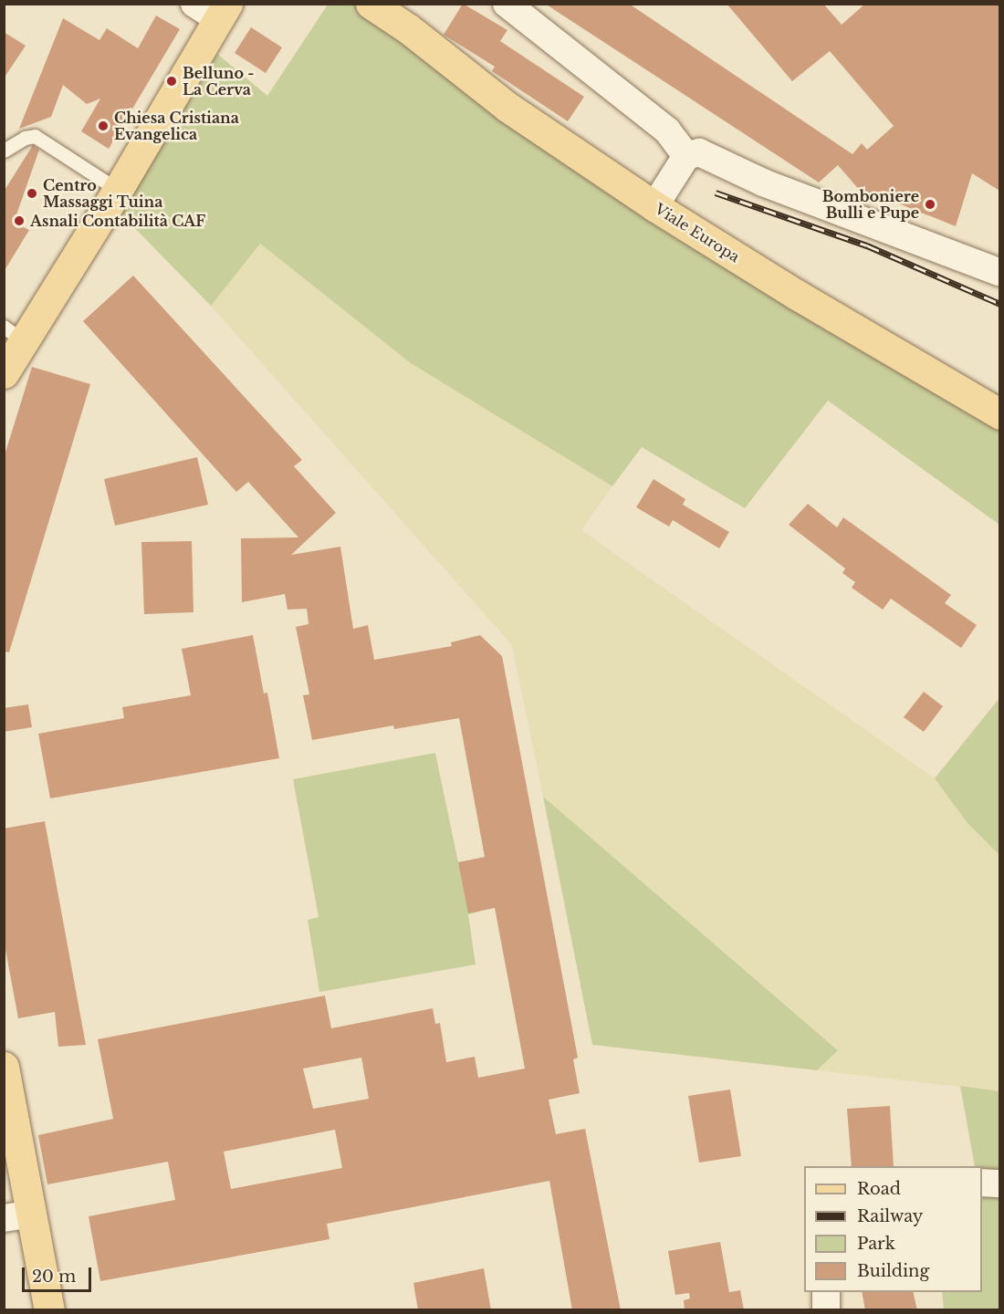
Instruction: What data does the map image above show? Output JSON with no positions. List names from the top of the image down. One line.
{"streets":{"main road":["Viale Europa"]},"places":["Belluno - La Cerva","Chiesa Cristiana Evangelica","Centro Massaggi Tuina","Bomboniere Bulli e Pupe","Asnali Contabilità CAF"],"legend":["Road","Railway","Park","Building"],"scale_bar":"20 m"}
